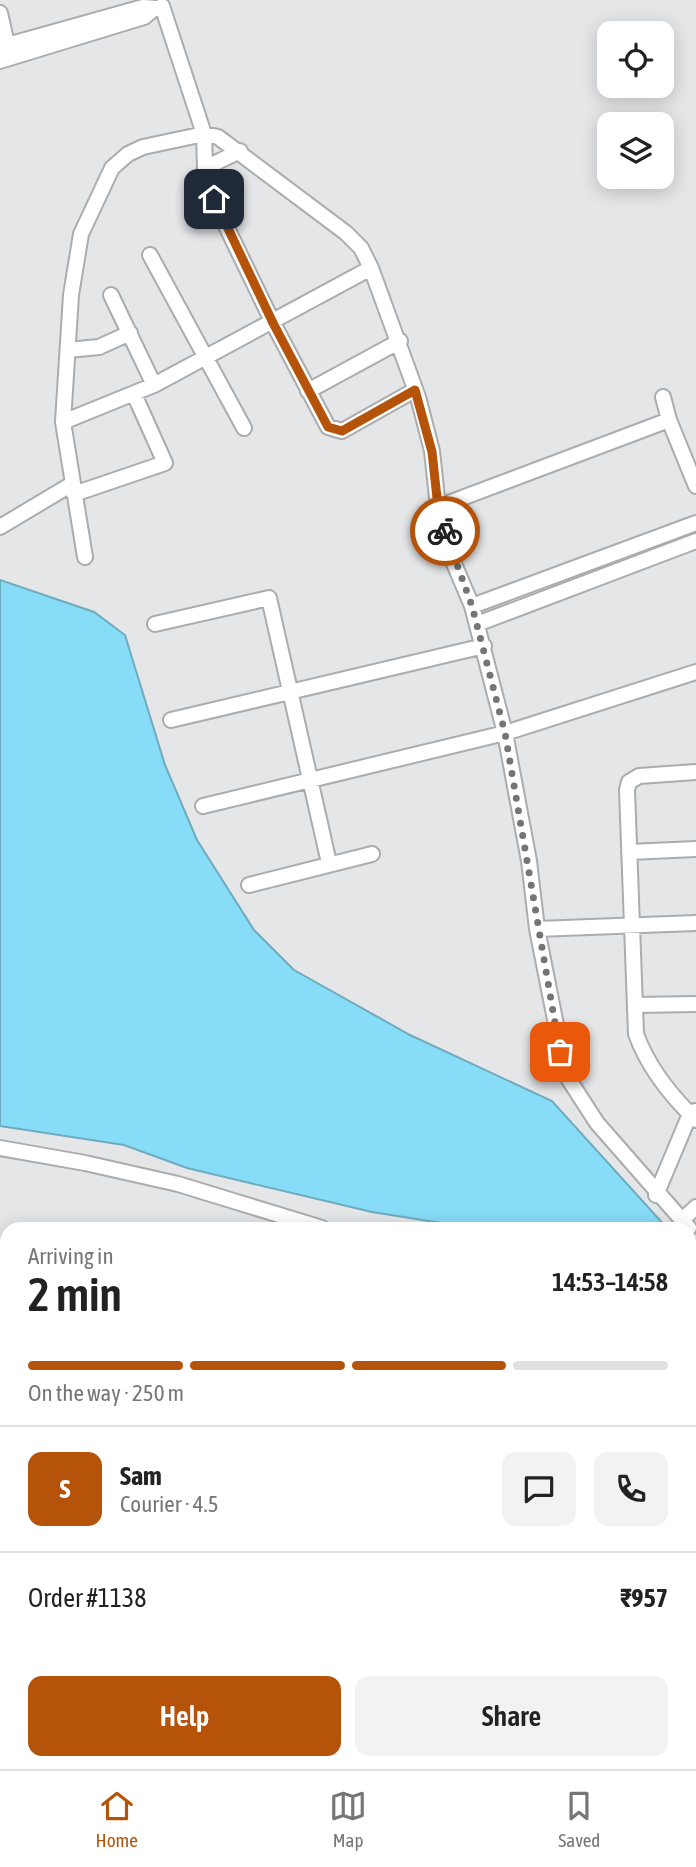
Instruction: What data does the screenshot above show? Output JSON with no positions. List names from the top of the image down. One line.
{"page":{"heading":["2 min","Arriving in","14:53–14:58"],"panel":["Sam","Courier · 4.5","Order #1138","₹957"],"bar":"On the way · 250 m","round":"S","buttons":["Help","Share"],"tabs":["Home","Map","Saved"]}}
